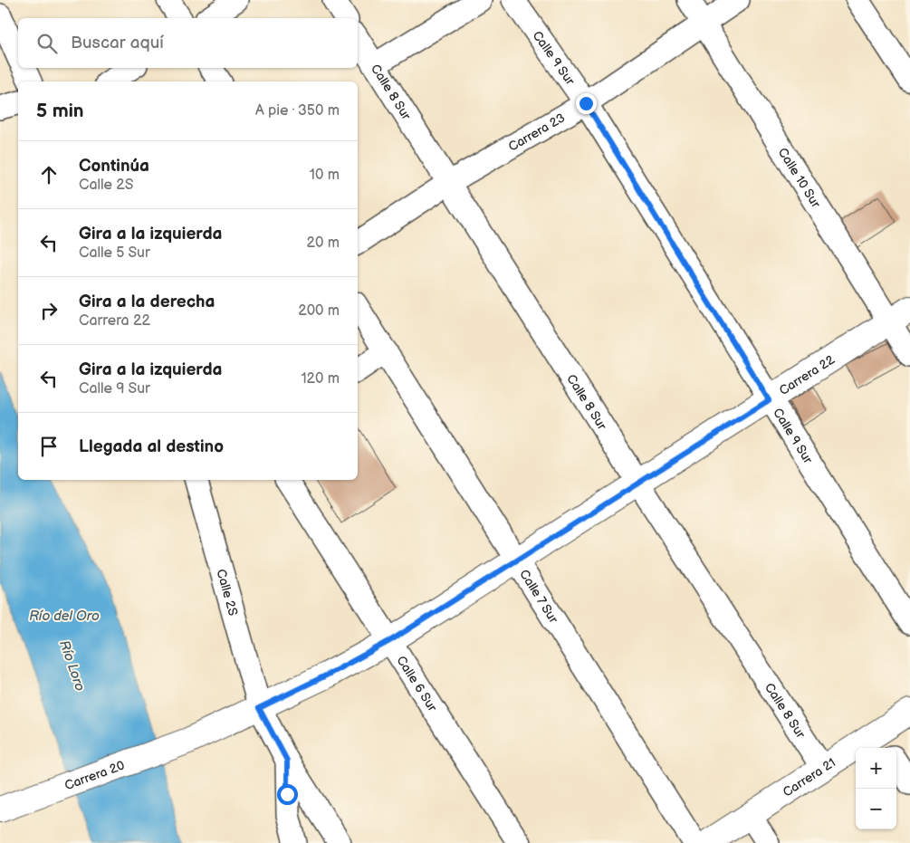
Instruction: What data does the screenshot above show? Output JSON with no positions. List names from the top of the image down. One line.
{"streets":{"street":["Calle 9 Sur","Calle 8 Sur","Carrera 23","Calle 10 Sur","Carrera 22","Calle 2S","Calle 7 Sur","Calle 6 Sur","Carrera 20","Carrera 21"]},"crossings":[["Calle 9 Sur","Carrera 23"],["Calle 9 Sur","Carrera 22"],["Calle 8 Sur","Carrera 23"],["Calle 8 Sur","Carrera 22"],["Calle 8 Sur","Carrera 21"],["Carrera 23","Calle 10 Sur"],["Calle 10 Sur","Carrera 22"],["Carrera 22","Calle 2S"],["Carrera 22","Calle 7 Sur"],["Carrera 22","Calle 6 Sur"],["Carrera 22","Carrera 20"]],"water":["Río del Oro","Río Loro"],"page":{"search":"Buscar aquí","heading":["5 min","A pie · 350 m"],"list":[["Continúa","Calle 2S","10 m"],["Gira a la izquierda","Calle 5 Sur","20 m"],["Gira a la derecha","Carrera 22","200 m"],["Gira a la izquierda","Calle 9 Sur","120 m"],"Llegada al destino"],"map_buttons":["+","−"]}}
